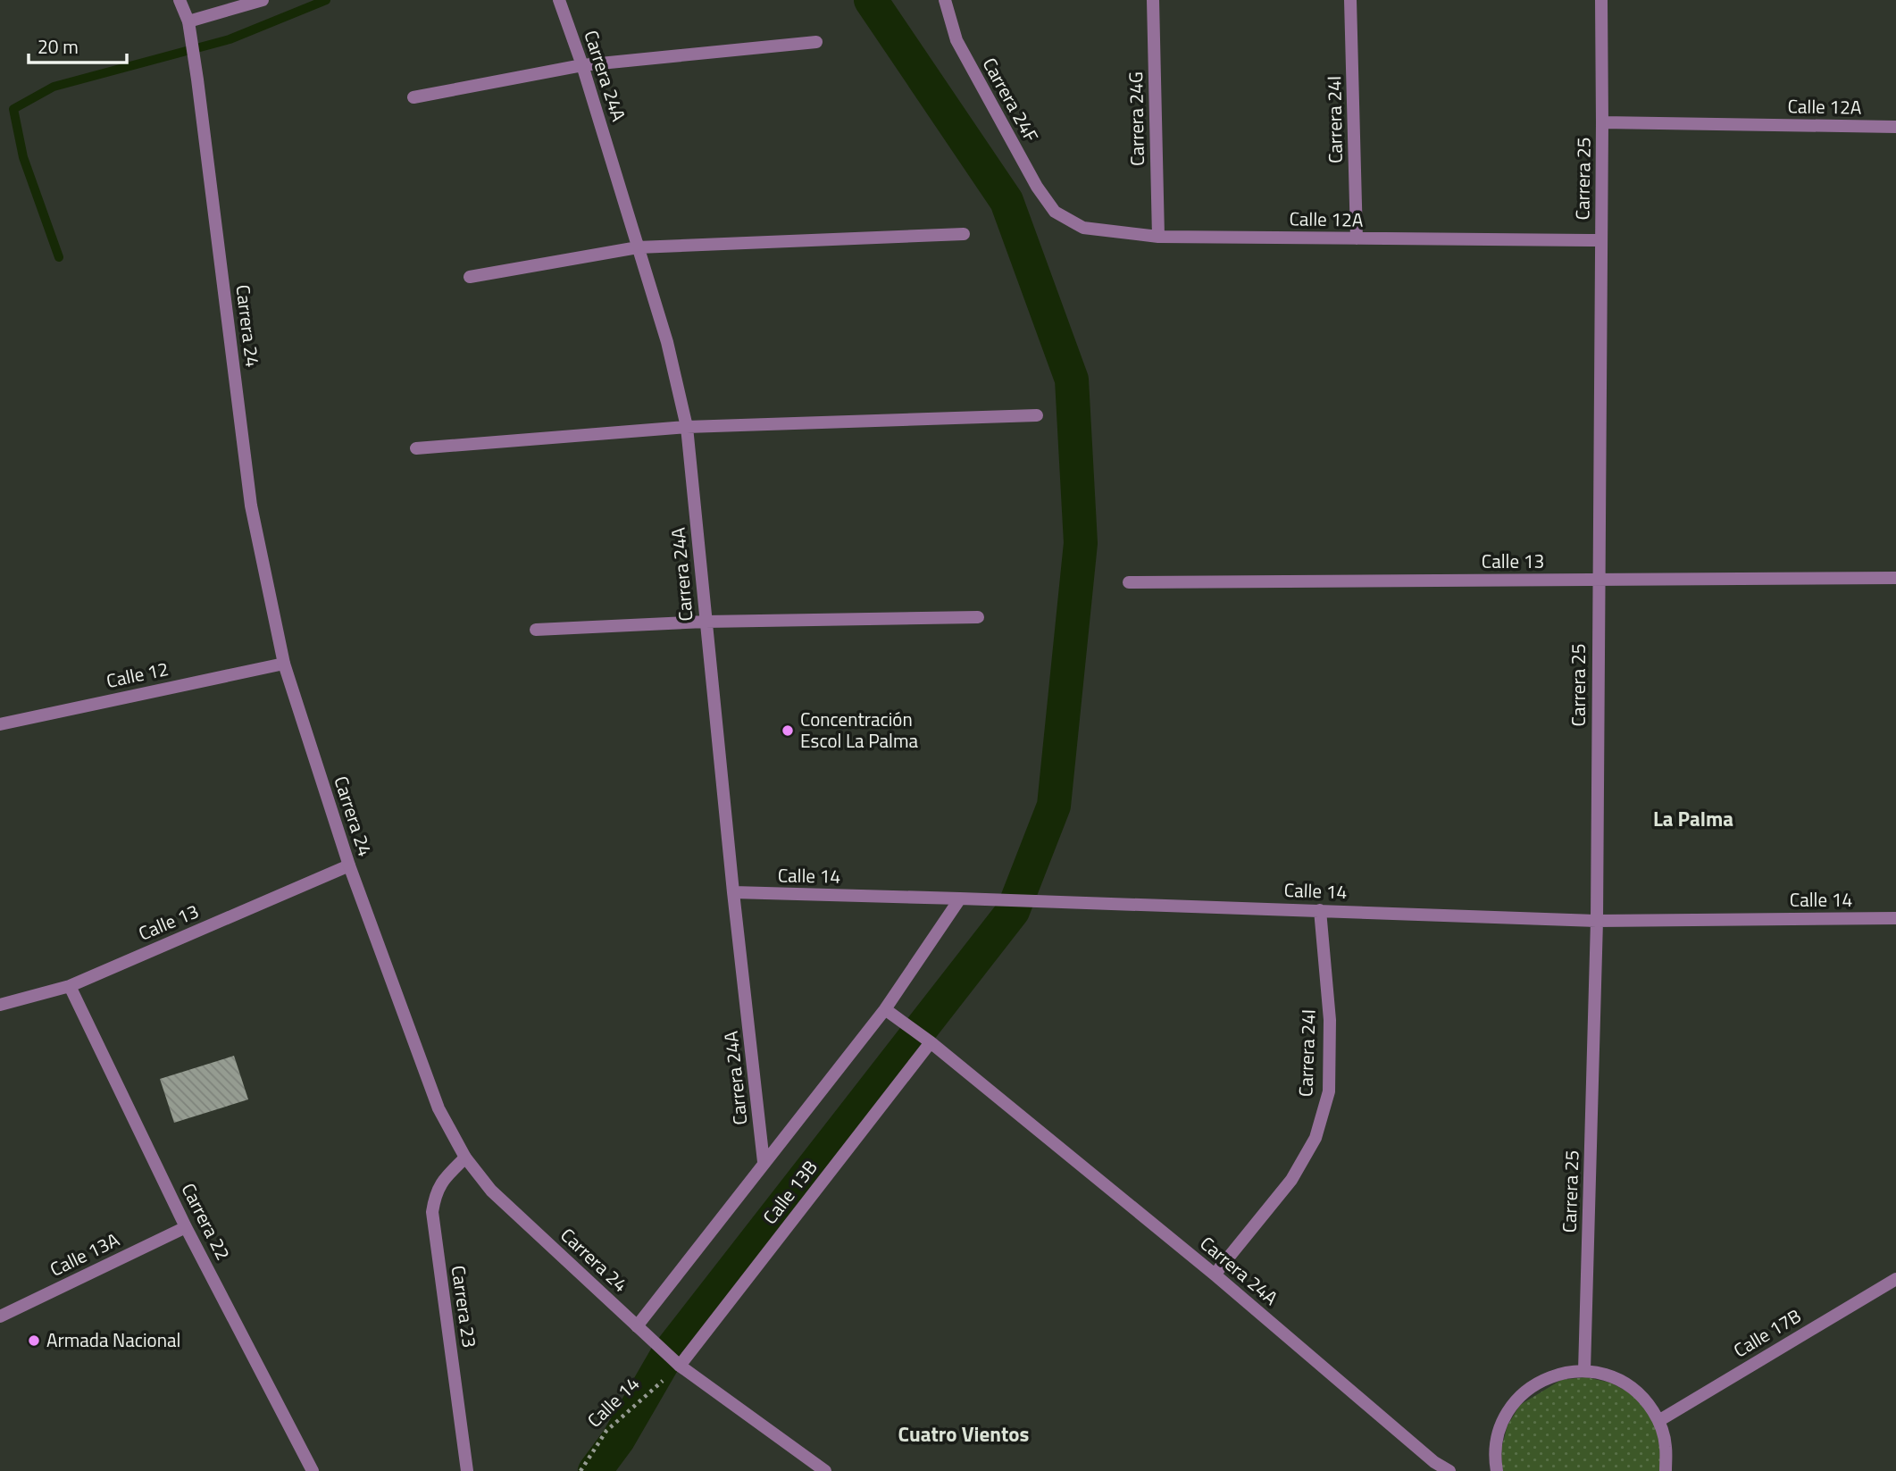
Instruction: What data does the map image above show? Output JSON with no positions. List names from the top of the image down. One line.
{"streets":{"street":["Carrera 24A","Carrera 24F","Calle 12A","Carrera 24G","Carrera 24I","Carrera 25","Carrera 24","Calle 13","Calle 12","Calle 14","Calle 13B","Carrera 22","Calle 13A","Carrera 23","Calle 17B"]},"crossings":[["Carrera 24A","Carrera 24I"],["Carrera 24A","Calle 14"],["Carrera 24A","Calle 13B"],["Carrera 24F","Calle 12A"],["Calle 12A","Carrera 24G"],["Calle 12A","Carrera 24I"],["Calle 12A","Carrera 25"],["Carrera 24I","Calle 14"],["Carrera 25","Calle 13"],["Carrera 25","Calle 14"],["Carrera 24","Calle 13"],["Carrera 24","Calle 12"],["Carrera 24","Calle 14"],["Carrera 24","Calle 13B"],["Carrera 24","Carrera 23"],["Calle 13","Carrera 22"],["Calle 14","Calle 13B"],["Carrera 22","Calle 13A"]],"districts":["La Palma","Cuatro Vientos"],"places":["Concentración Escol La Palma","Armada Nacional"],"scale_bar":"20 m"}
